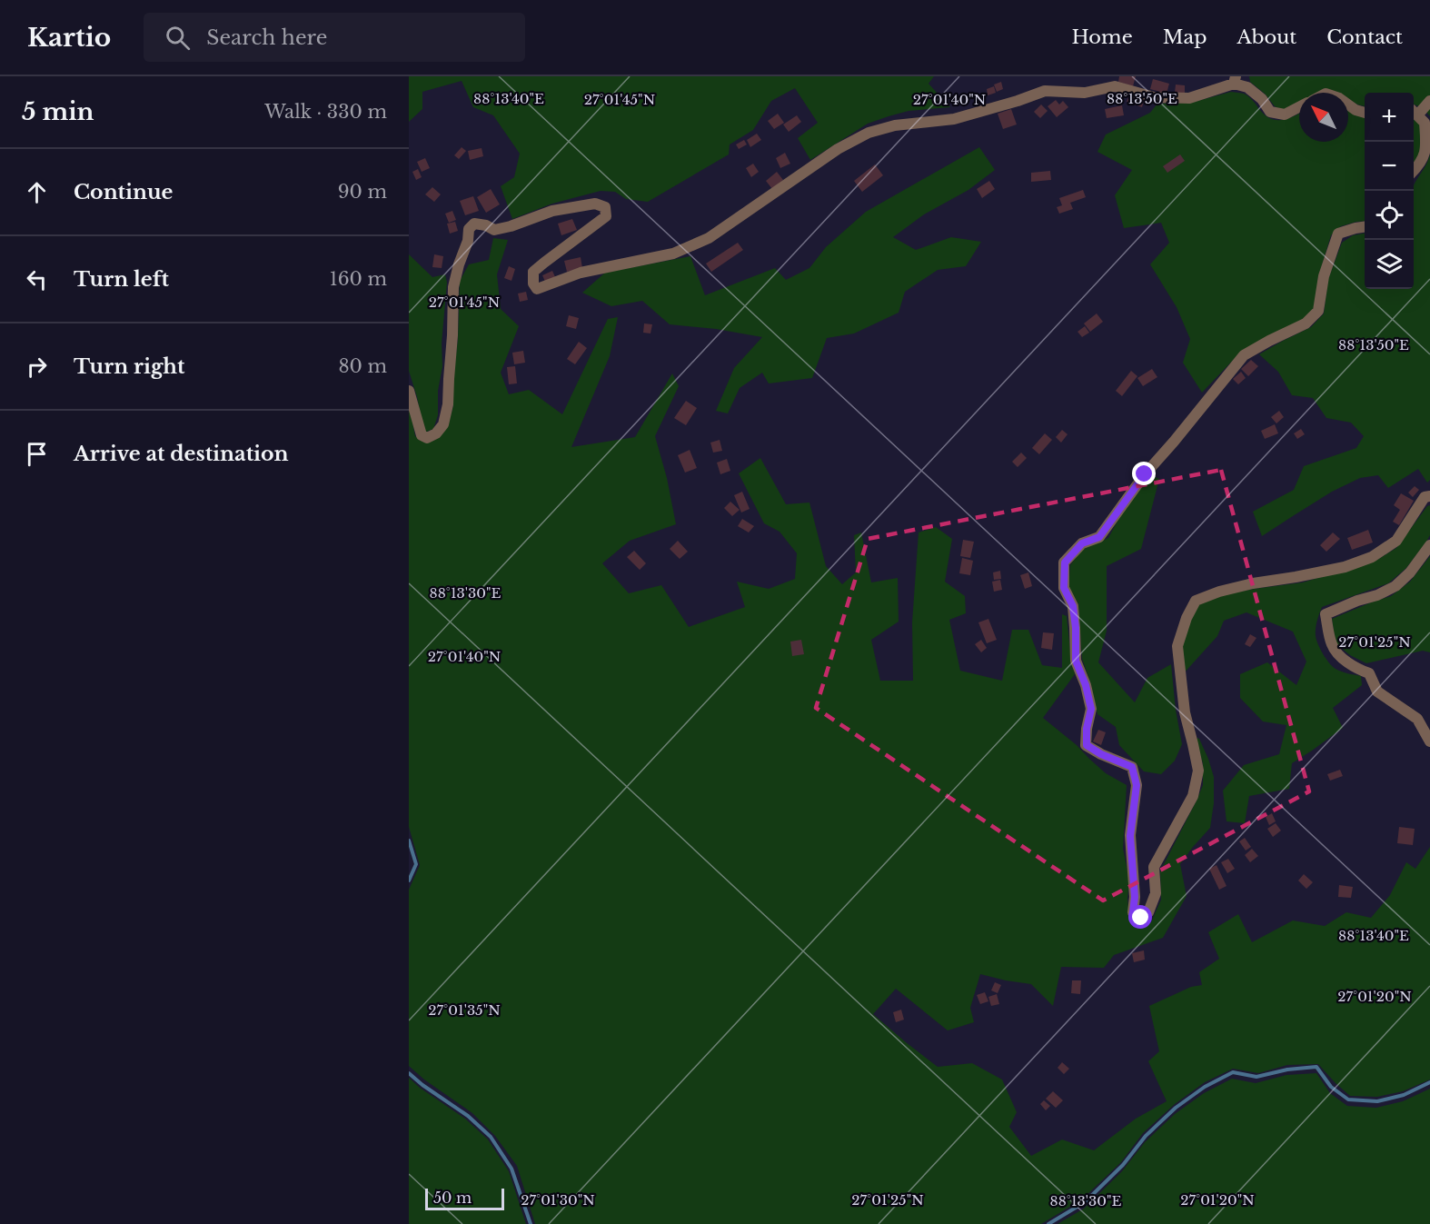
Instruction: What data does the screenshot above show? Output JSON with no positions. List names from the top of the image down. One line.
{"scale_bar":"50 m","north":"top left","page":{"header":"Kartio","search":"Search here","nav":["Home","Map","About","Contact"],"heading":["5 min","Walk · 330 m"],"map_buttons":["+","−"],"list":[["Continue","90 m"],["Turn left","160 m"],["Turn right","80 m"],"Arrive at destination"],"scale":"50 m"},"coordinates":["88°13'50\"E","88°13'40\"E","27°01'45\"N","27°01'40\"N","88°13'30\"E","27°01'25\"N","27°01'20\"N","27°01'35\"N","27°01'30\"N"]}
